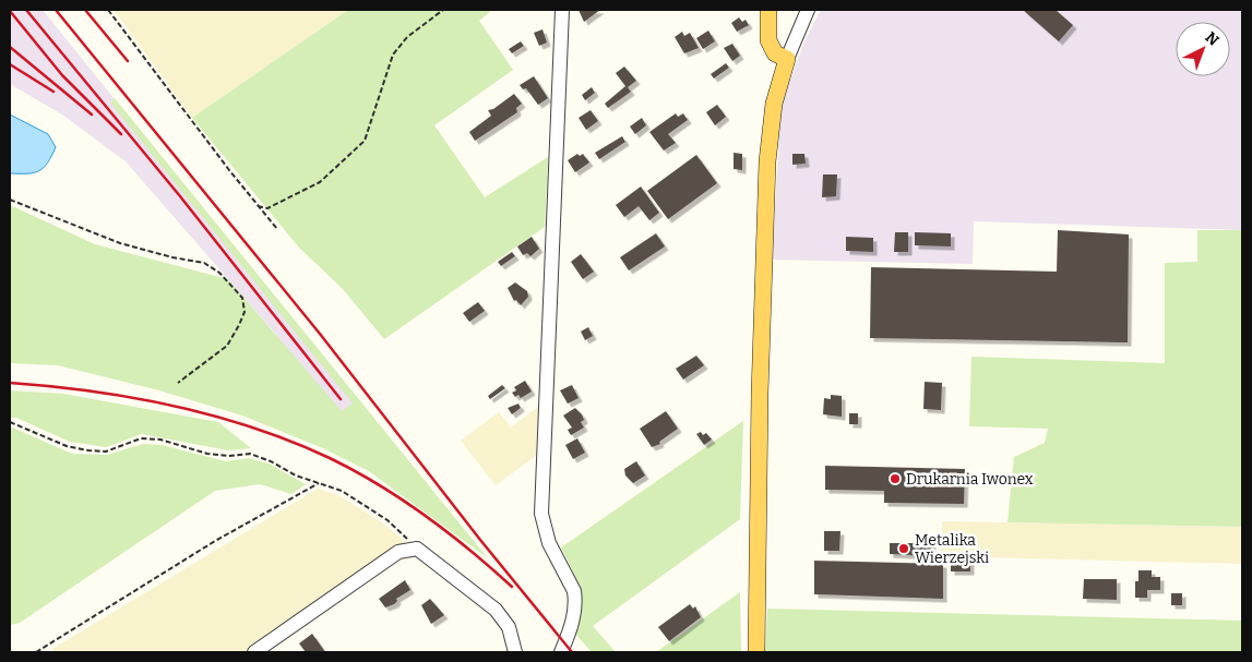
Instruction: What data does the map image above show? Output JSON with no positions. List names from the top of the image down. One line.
{"places":["Drukarnia Iwonex","Metalika Wierzejski"],"north":"top right"}
